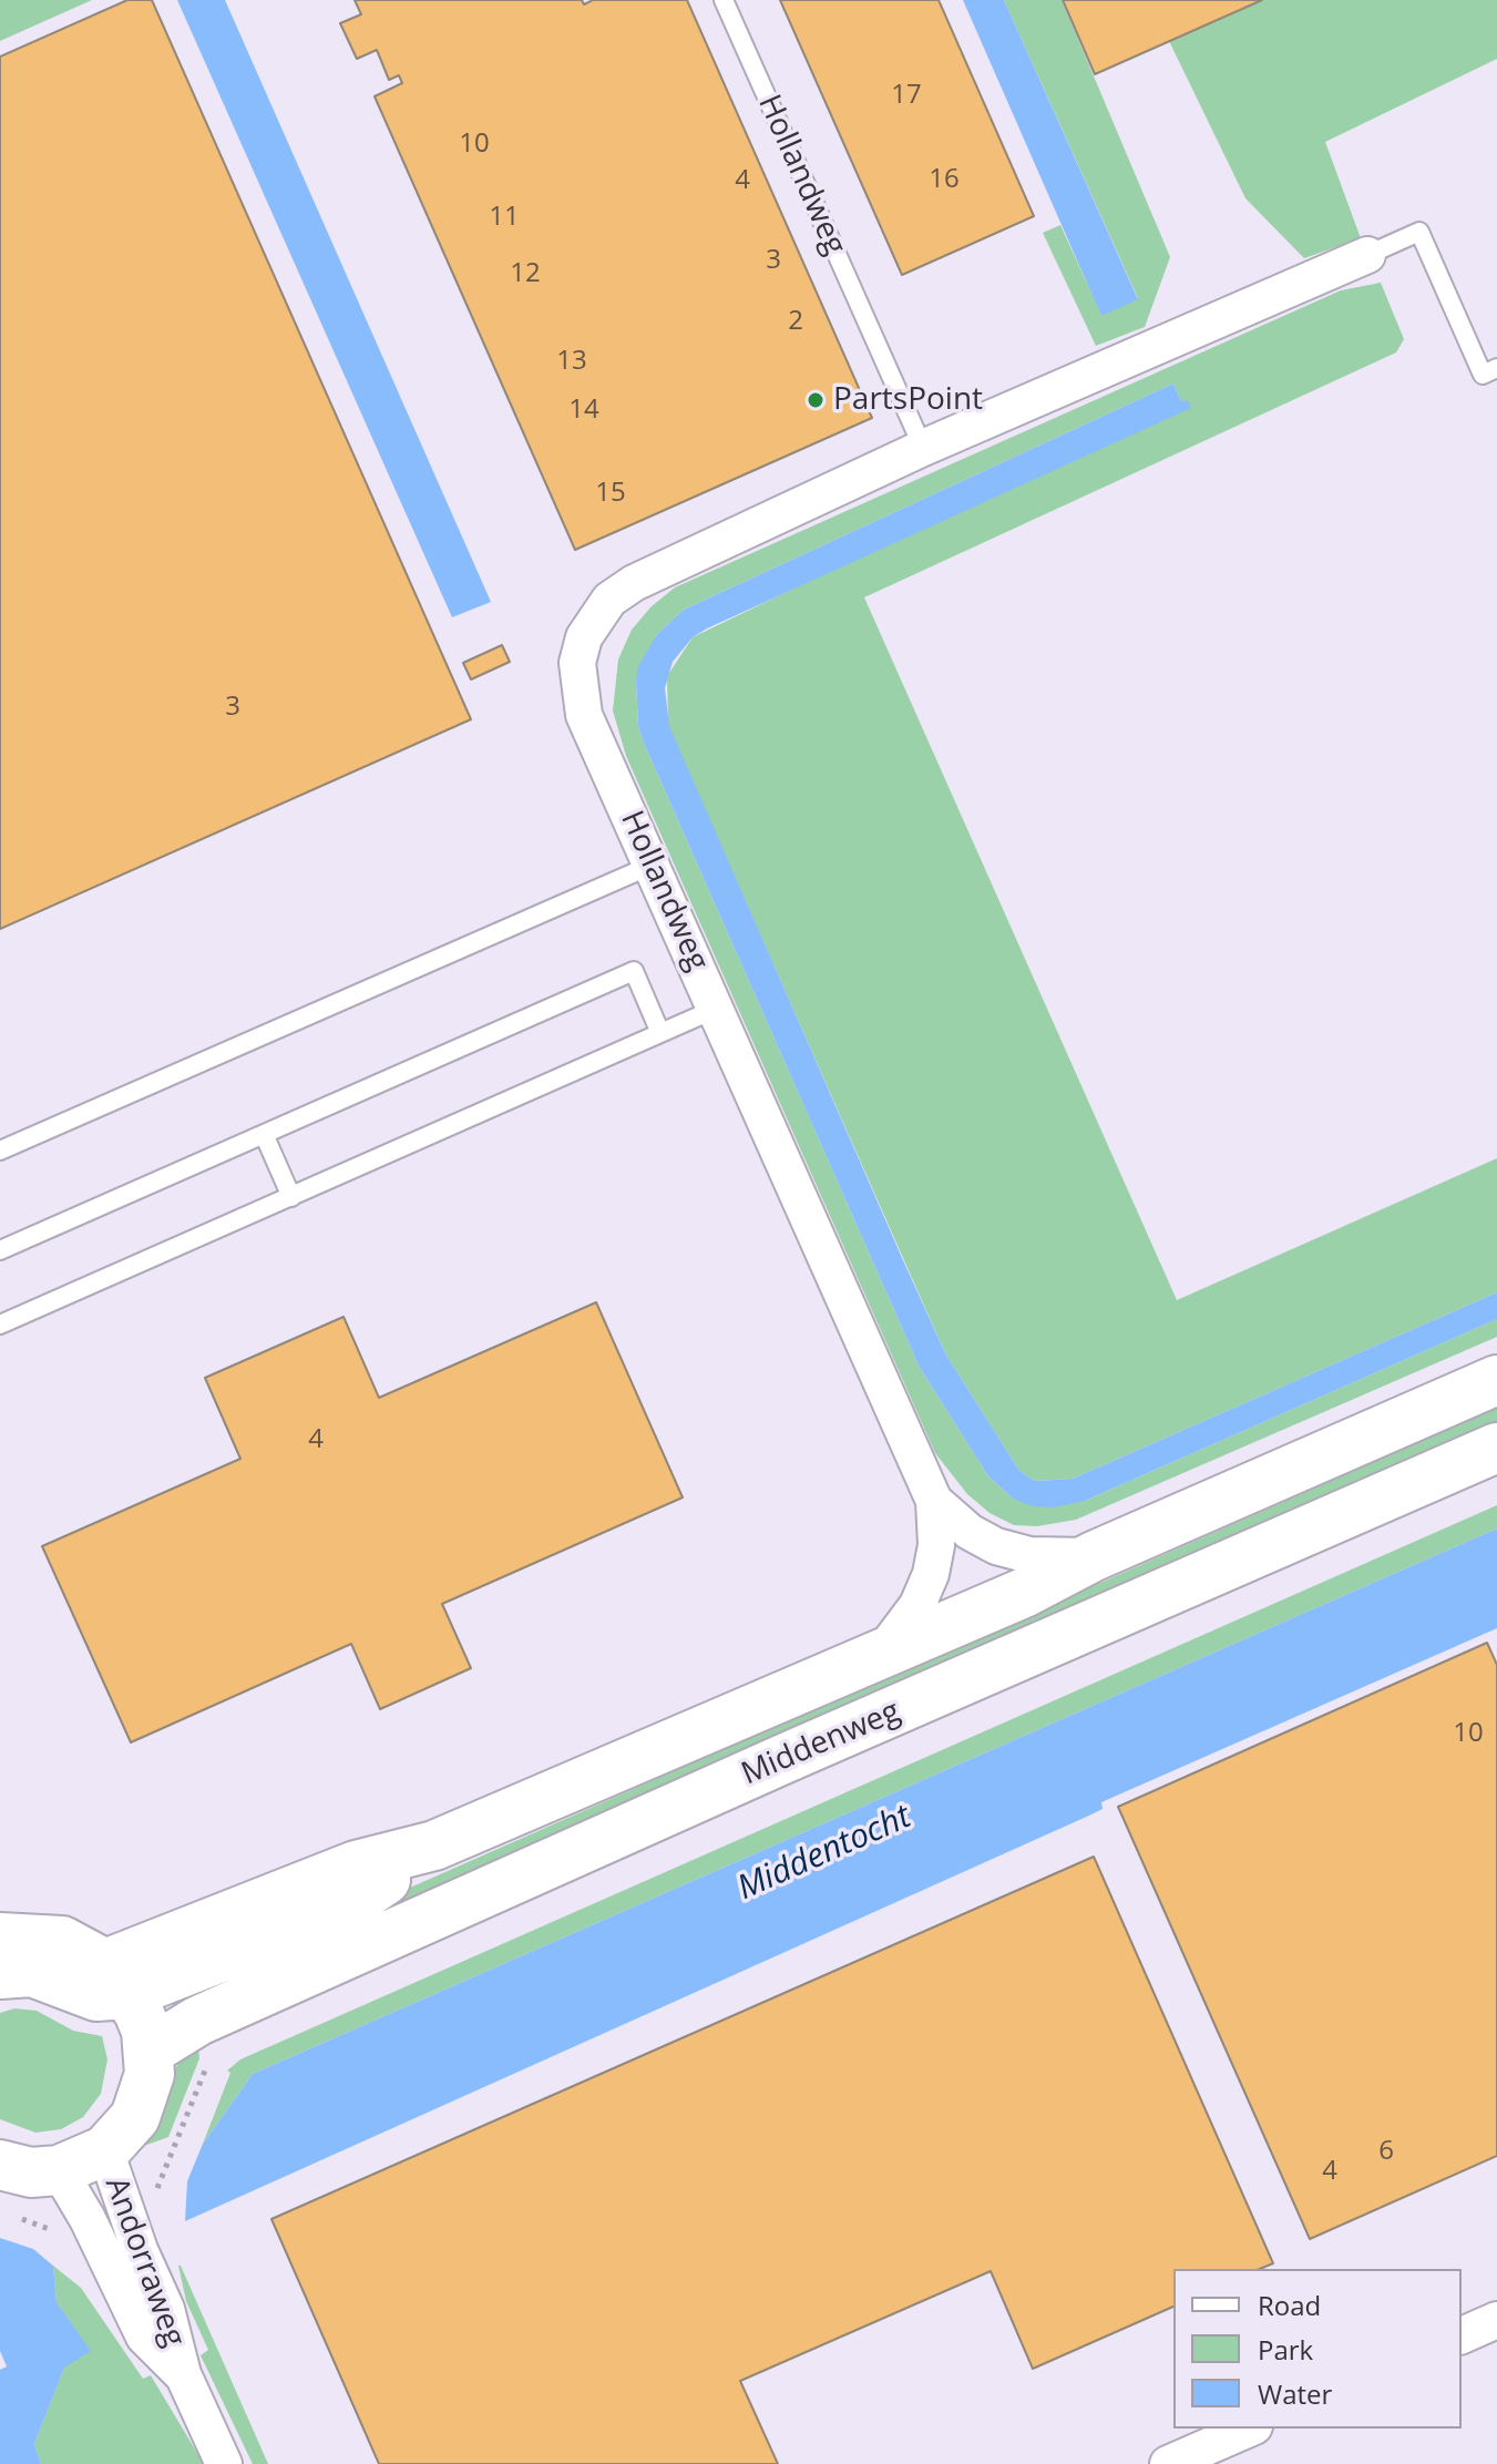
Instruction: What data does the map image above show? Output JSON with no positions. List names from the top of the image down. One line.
{"streets":{"street":["Hollandweg","Middenweg","Andorraweg"]},"crossings":[["Hollandweg","Middenweg"]],"water":["Middentocht"],"places":["PartsPoint"],"house_numbers":["17","10","16","4","11","3","12","2","13","14","15","3","4","10","6","4"],"legend":["Road","Park","Water"]}
